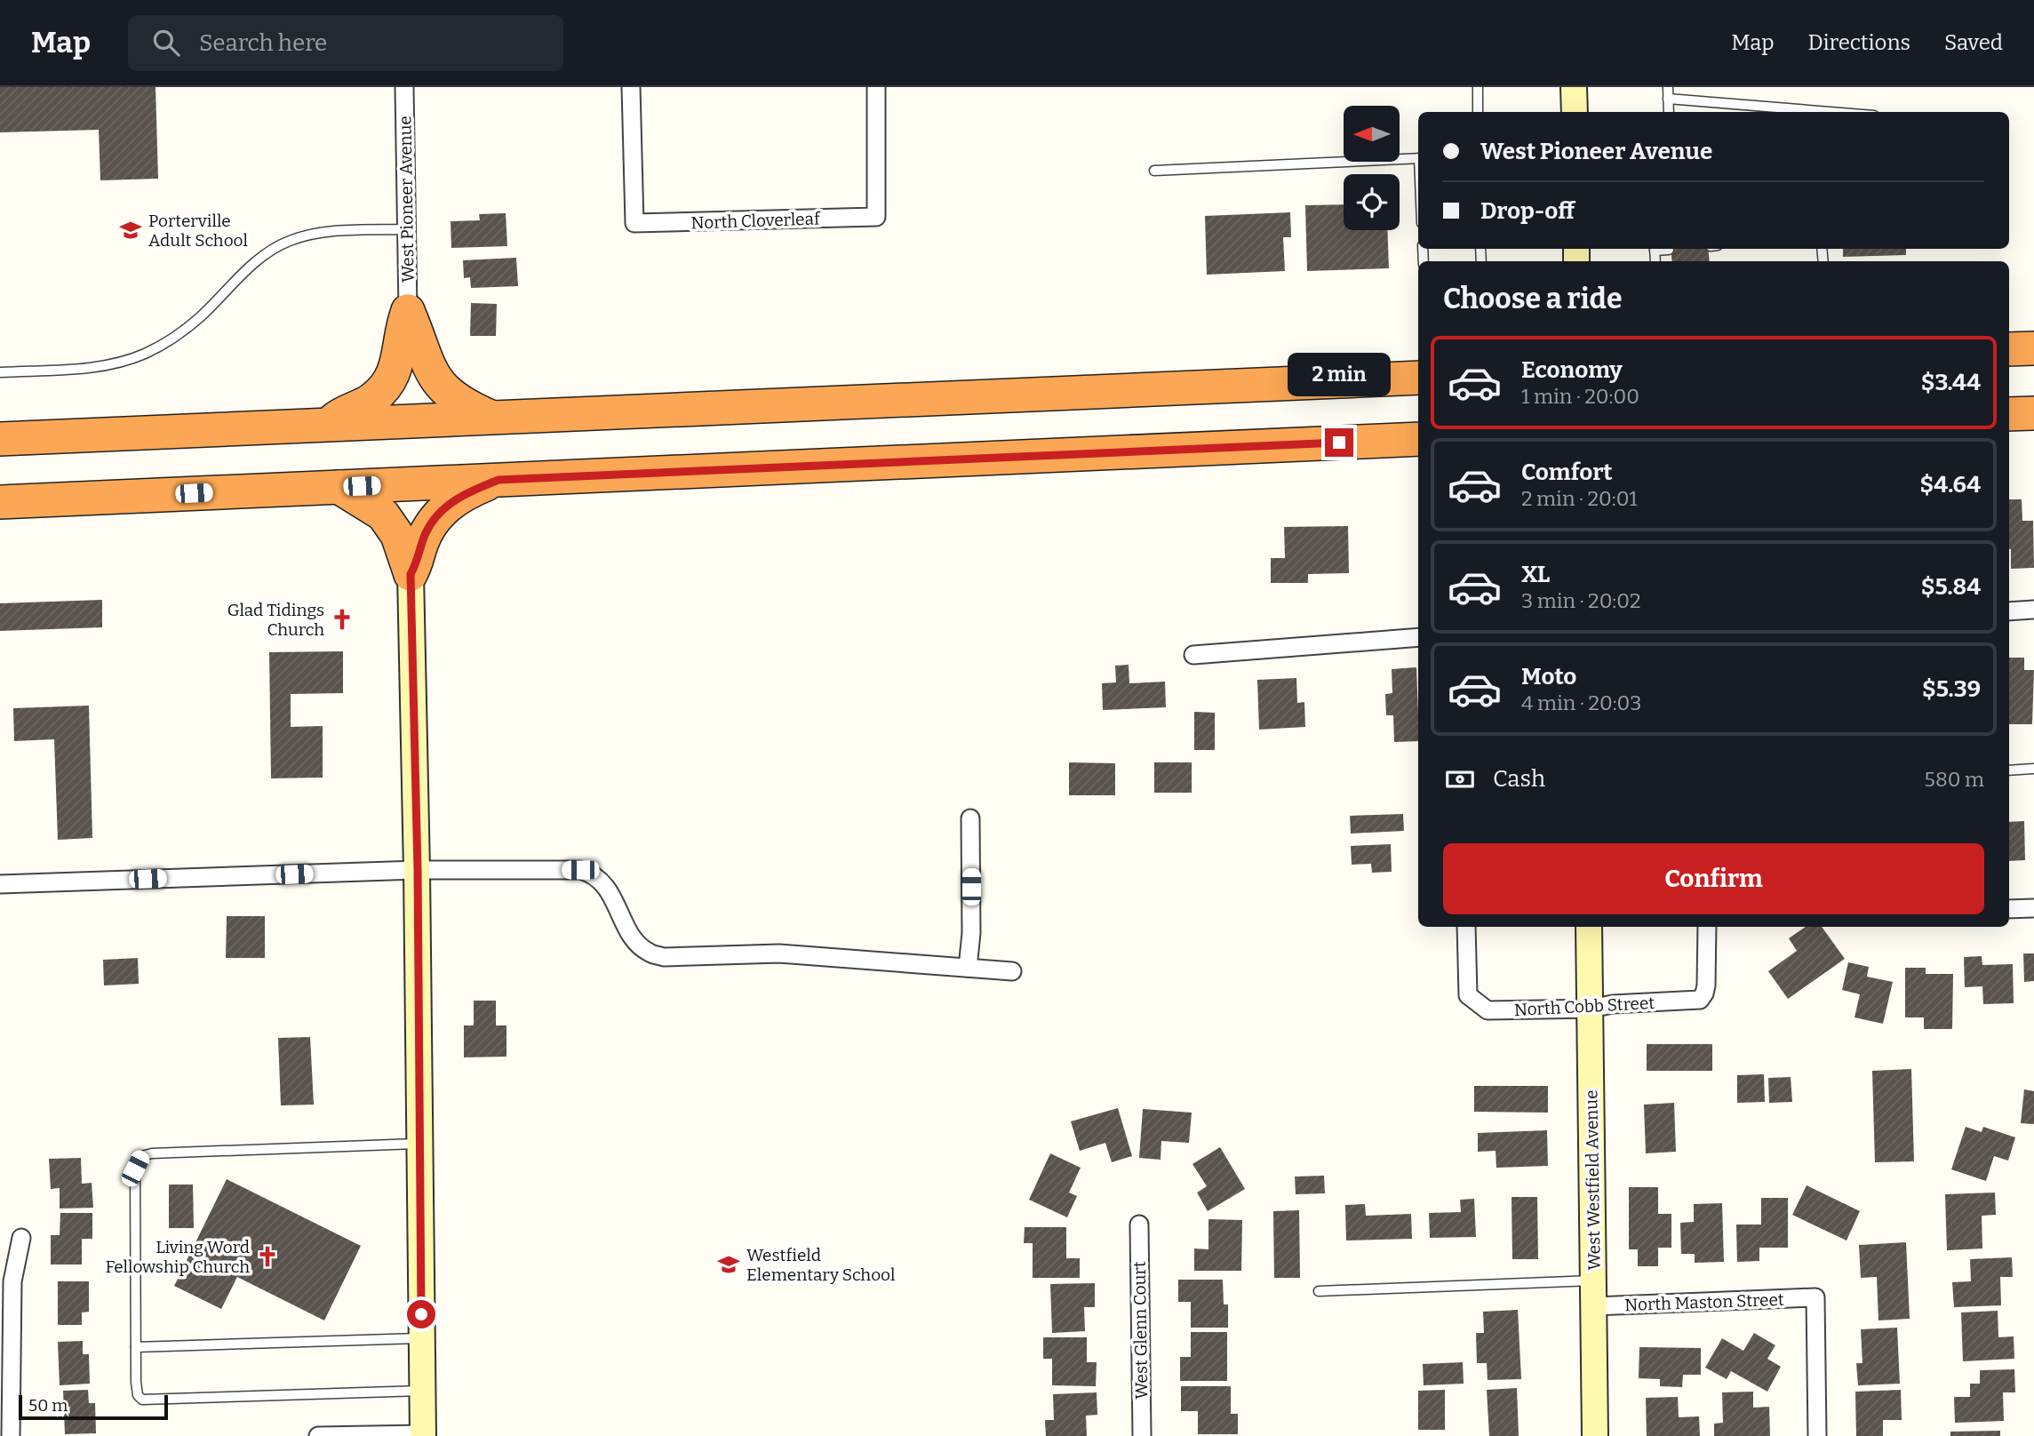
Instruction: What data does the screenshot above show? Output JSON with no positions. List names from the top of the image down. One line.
{"streets":{"street":["West Pioneer Avenue","North Cloverleaf","North Cobb Street","West Westfield Avenue","North Maston Street","West Glenn Court"]},"crossings":[["North Cobb Street","West Westfield Avenue"],["West Westfield Avenue","North Maston Street"]],"places":{"school or university":["Porterville Adult School","Westfield Elementary School"],"church":["Glad Tidings Church","Living Word Fellowship Church"]},"scale_bar":"50 m","north":"left","page":{"header":"Map","search":"Search here","nav":["Map","Directions","Saved"],"banner":["West Pioneer Avenue","Drop-off"],"heading":"Choose a ride","list":[{"name":"Economy","note":"1 min · 20:00","value":"$3.44"},{"name":"Comfort","note":"2 min · 20:01","value":"$4.64"},{"name":"XL","note":"3 min · 20:02","value":"$5.84"},{"name":"Moto","note":"4 min · 20:03","value":"$5.39"}],"bubble":"2 min","pay":["Cash","580 m"],"buttons":"Confirm","scale":"50 m"}}
